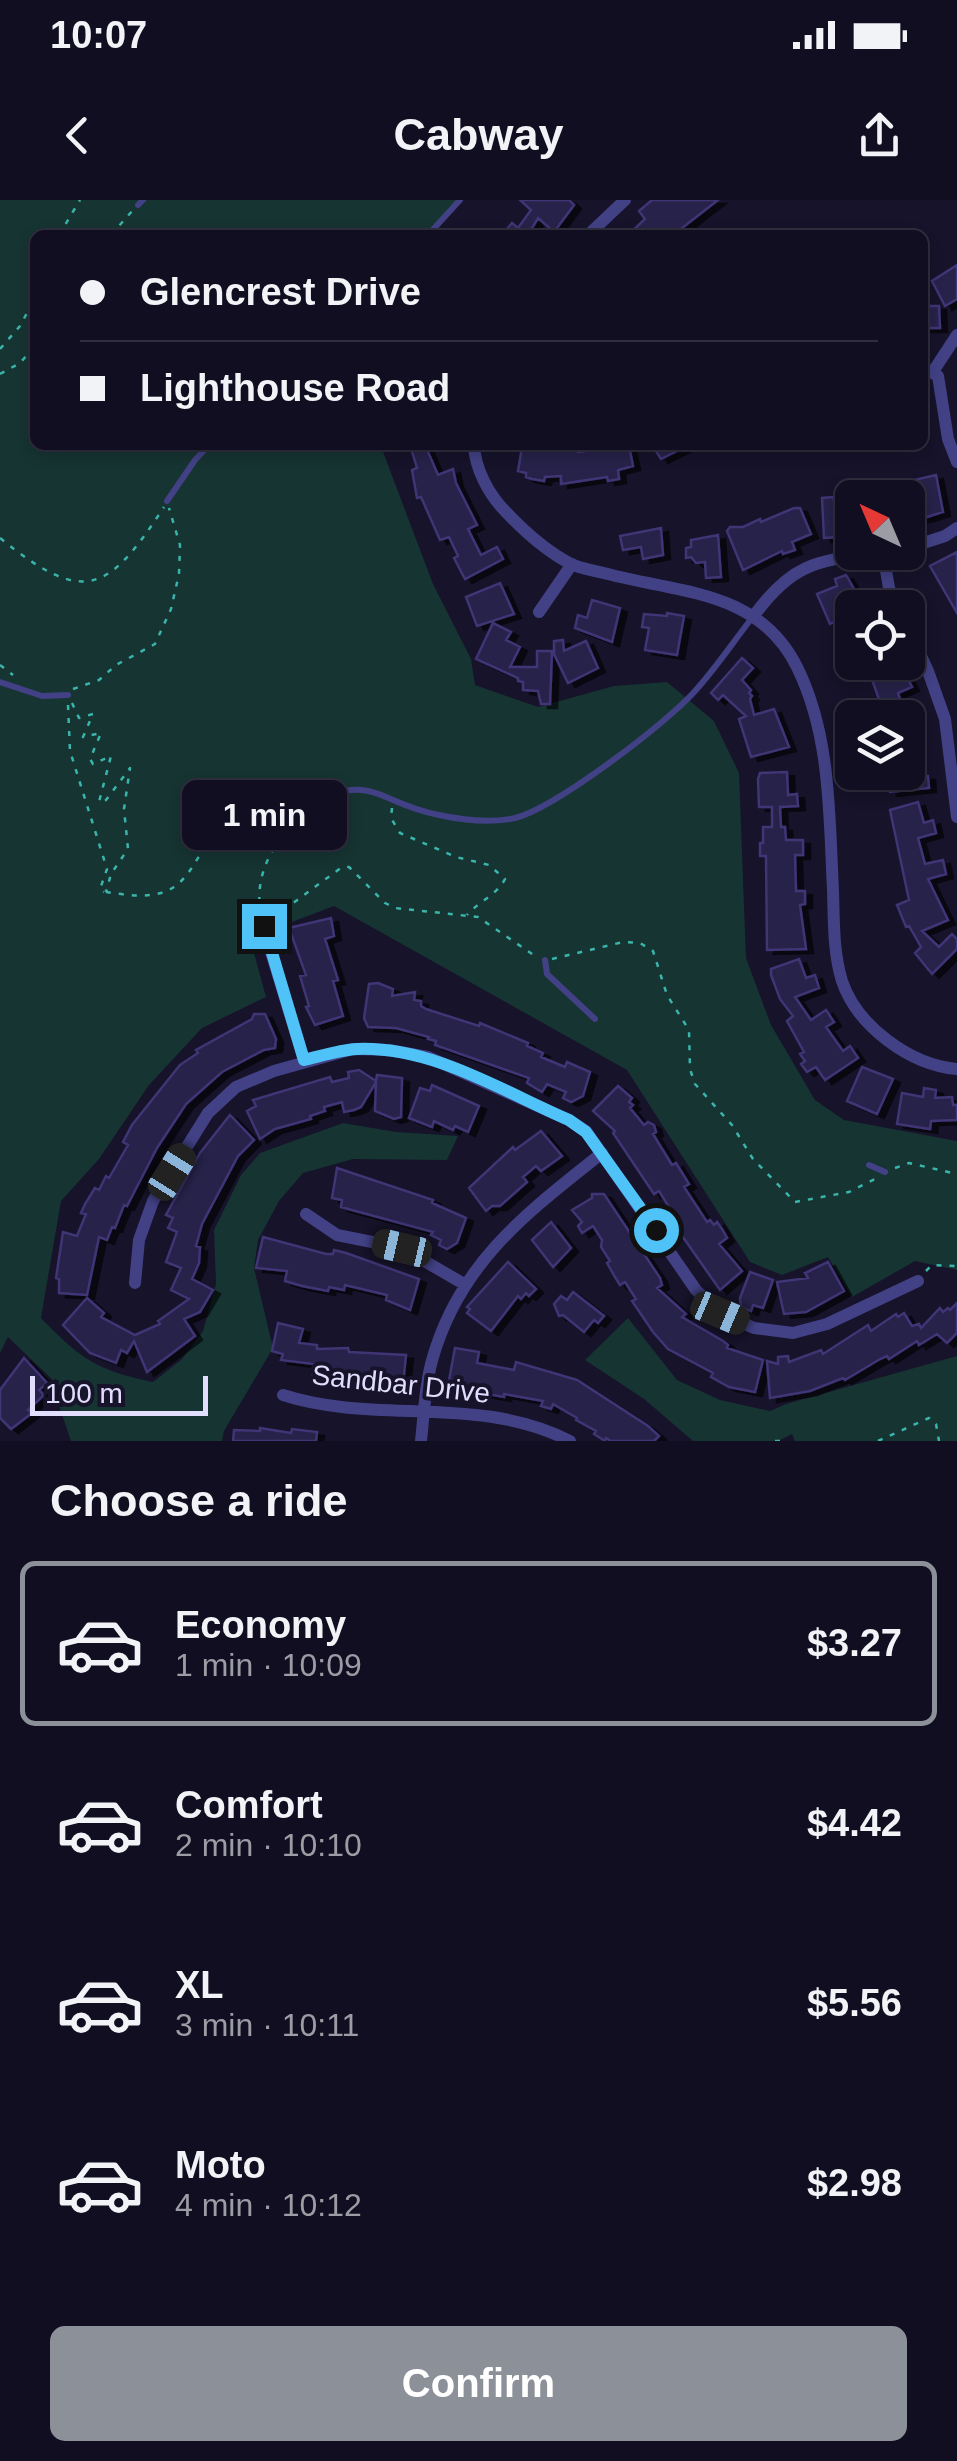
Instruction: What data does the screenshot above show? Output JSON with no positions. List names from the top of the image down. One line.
{"streets":{"street":["Sandbar Drive"]},"scale_bar":"100 m","north":"top left","page":{"status":"10:07","header":"Cabway","banner":["Glencrest Drive","Lighthouse Road"],"bubble":"1 min","scale":"100 m","heading":"Choose a ride","list":[{"name":"Economy","note":"1 min · 10:09","value":"$3.27"},{"name":"Comfort","note":"2 min · 10:10","value":"$4.42"},{"name":"XL","note":"3 min · 10:11","value":"$5.56"},{"name":"Moto","note":"4 min · 10:12","value":"$2.98"}],"buttons":"Confirm"}}
